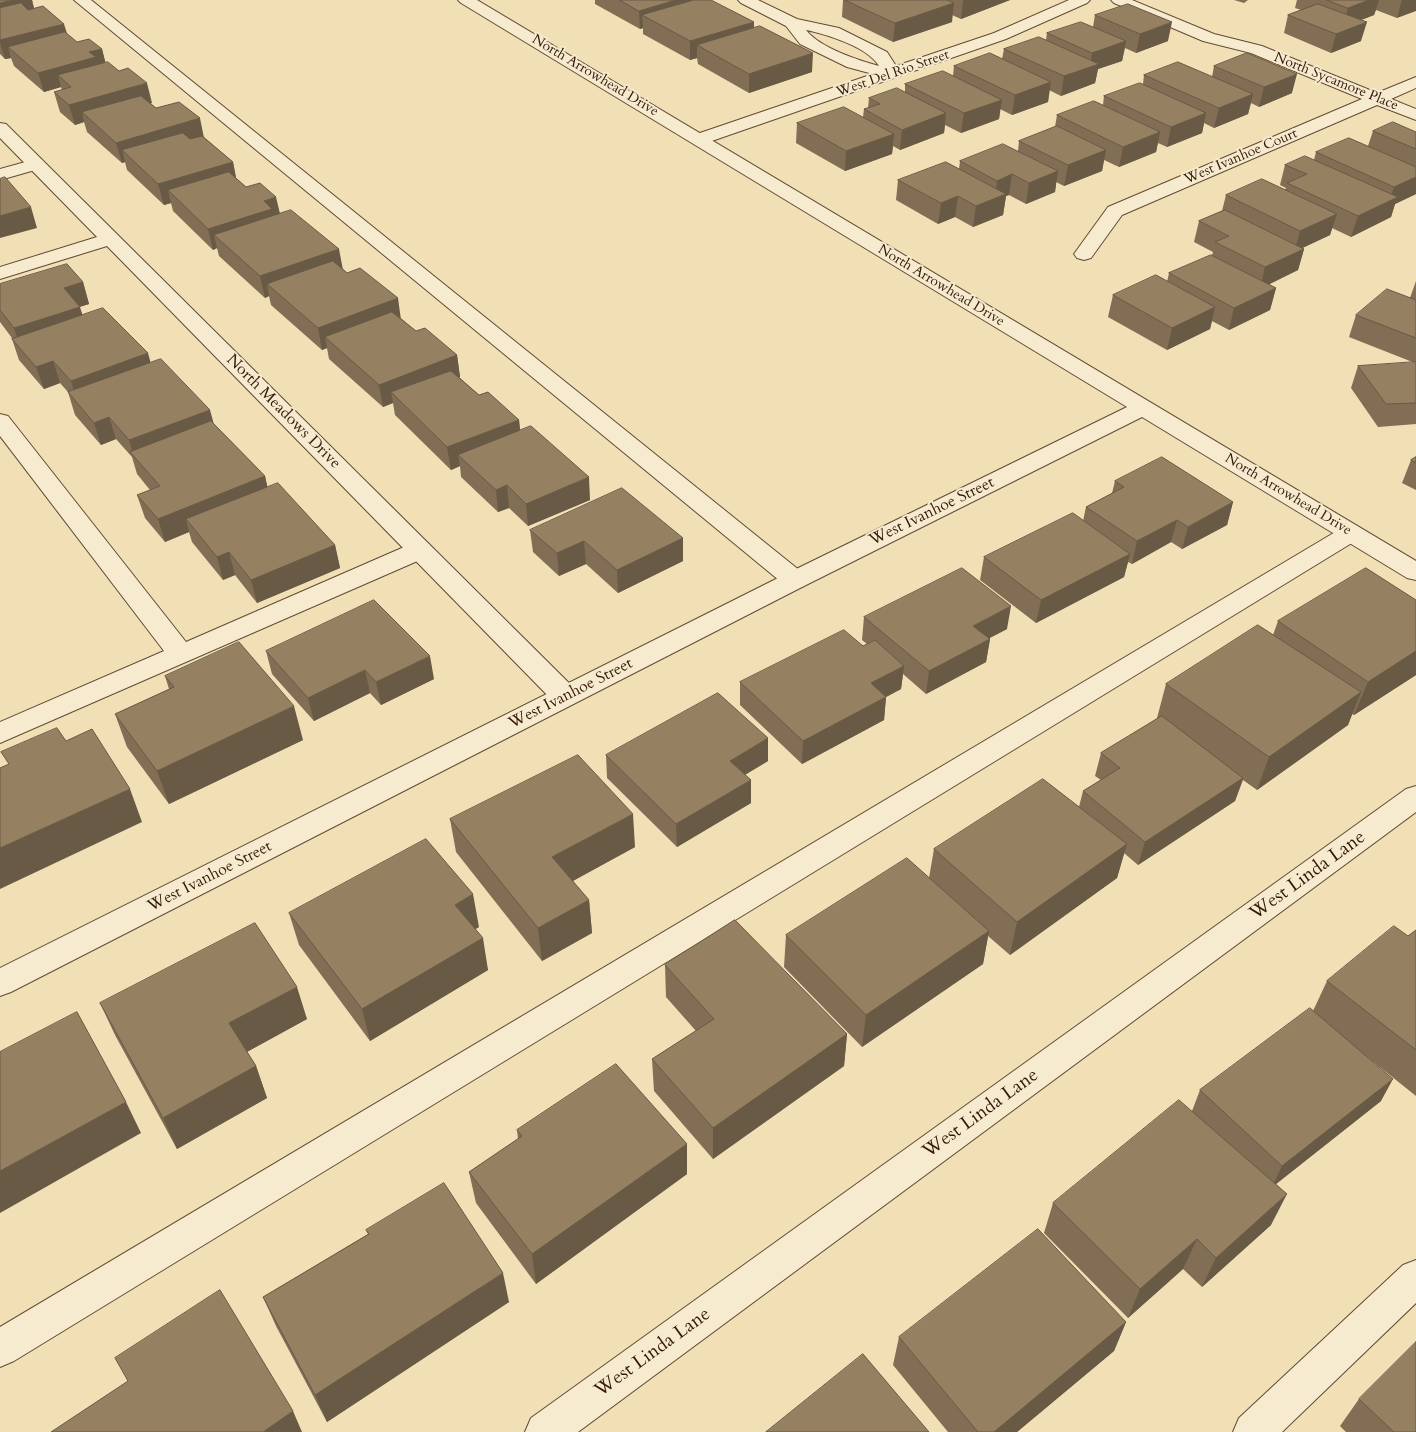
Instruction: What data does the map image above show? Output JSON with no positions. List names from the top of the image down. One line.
{"streets":{"street":["West Del Rio Street","North Arrowhead Drive","North Sycamore Place","West Ivanhoe Court","North Meadows Drive","West Ivanhoe Street","West Linda Lane"]},"crossings":[["West Del Rio Street","North Arrowhead Drive"],["North Arrowhead Drive","West Ivanhoe Street"],["North Sycamore Place","West Ivanhoe Court"],["North Meadows Drive","West Ivanhoe Street"]]}
